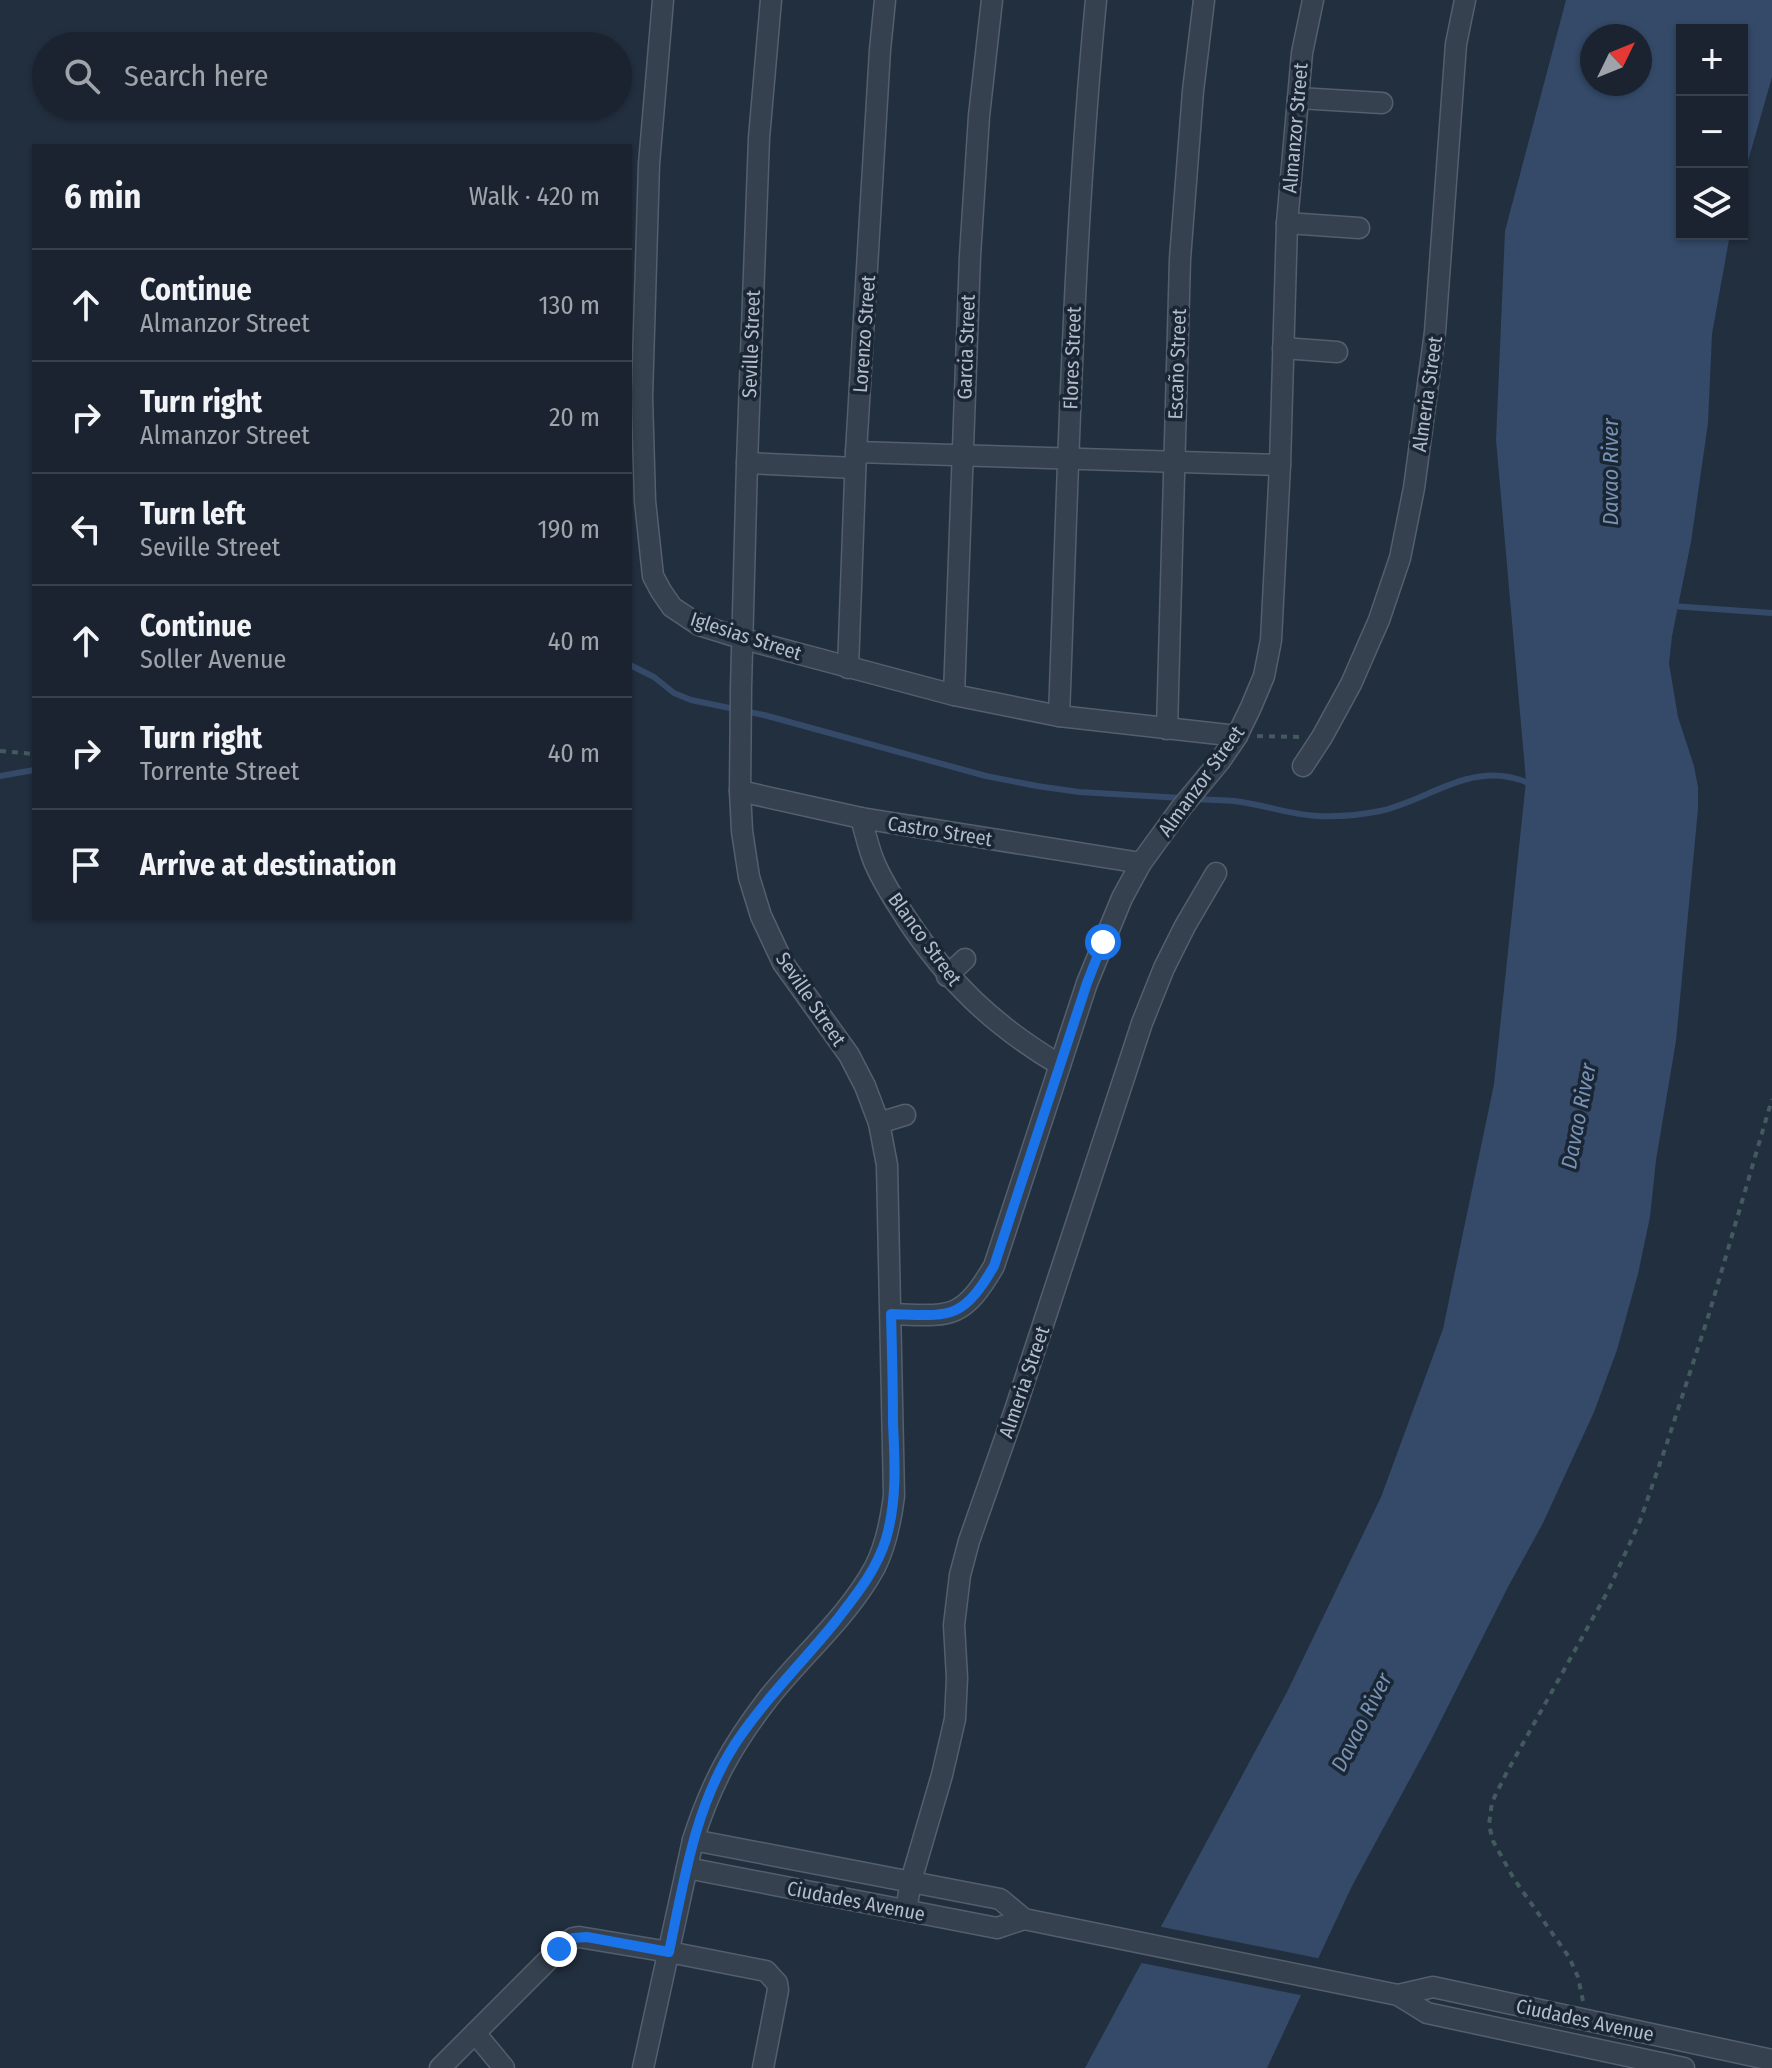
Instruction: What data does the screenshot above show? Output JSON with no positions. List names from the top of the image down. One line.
{"streets":{"street":["Almanzor Street","Lorenzo Street","Seville Street","Garcia Street","Flores Street","Escaño Street","Almeria Street","Iglesias Street","Castro Street","Blanco Street","Ciudades Avenue"]},"crossings":[["Almanzor Street","Seville Street"],["Almanzor Street","Iglesias Street"],["Almanzor Street","Castro Street"],["Almanzor Street","Blanco Street"],["Lorenzo Street","Iglesias Street"],["Seville Street","Iglesias Street"],["Seville Street","Castro Street"],["Seville Street","Ciudades Avenue"],["Garcia Street","Iglesias Street"],["Flores Street","Iglesias Street"],["Escaño Street","Iglesias Street"],["Almeria Street","Ciudades Avenue"],["Castro Street","Blanco Street"]],"water":["Davao River"],"north":"top right","page":{"map_buttons":["+","−"],"search":"Search here","heading":["6 min","Walk · 420 m"],"list":[["Continue","Almanzor Street","130 m"],["Turn right","Almanzor Street","20 m"],["Turn left","Seville Street","190 m"],["Continue","Soller Avenue","40 m"],["Turn right","Torrente Street","40 m"],"Arrive at destination"]}}
